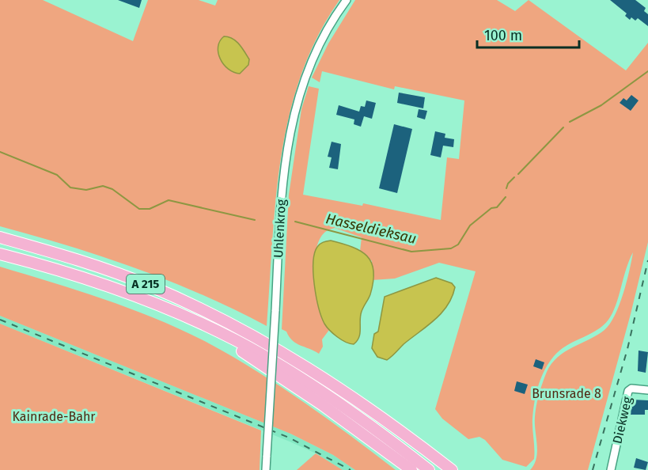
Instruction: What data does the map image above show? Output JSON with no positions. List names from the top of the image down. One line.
{"streets":{"highway":["A 215"],"street":["Uhlenkrog","Diekweg"]},"water":["Hasseldieksau"],"parks":["Brunsrade 8","Kainrade-Bahr"],"scale_bar":"100 m"}
